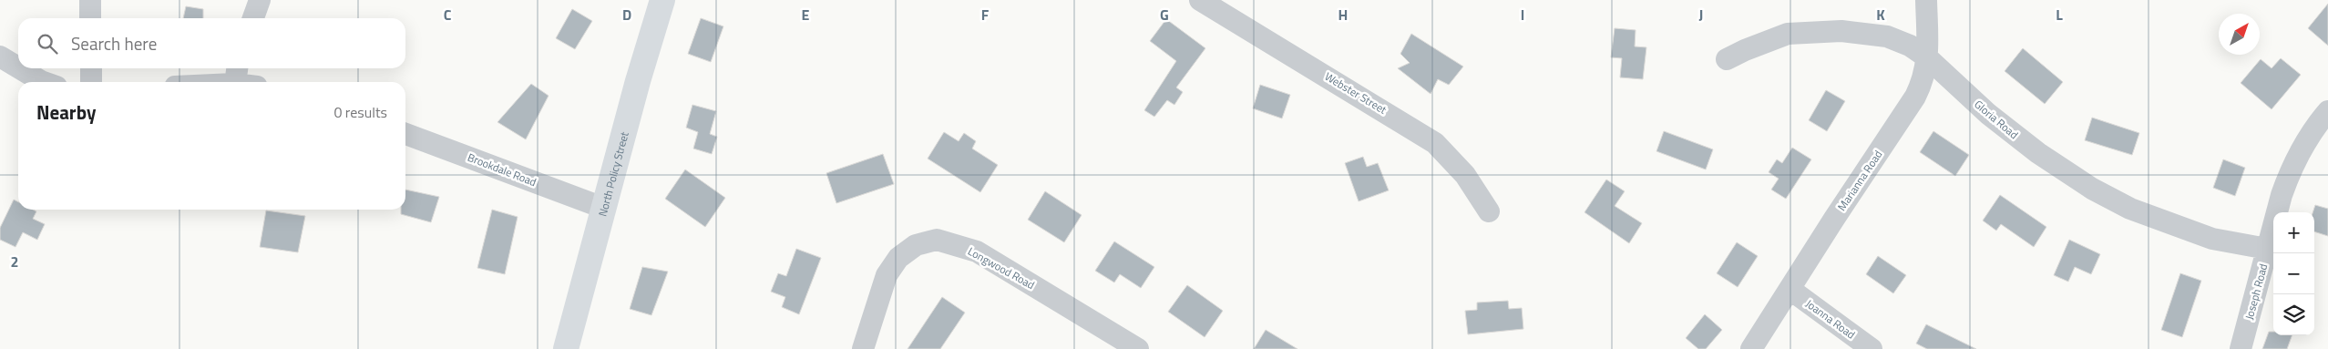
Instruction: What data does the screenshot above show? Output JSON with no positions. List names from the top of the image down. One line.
{"streets":{"street":["Webster Street","Gloria Road","Brookdale Road","North Policy Street","Marianna Road","Longwood Road","Joseph Road","Joanna Road"]},"crossings":[["Gloria Road","Marianna Road"],["Gloria Road","Joseph Road"],["Brookdale Road","North Policy Street"],["Marianna Road","Joanna Road"]],"north":"top right","page":{"search":"Search here","heading":["Nearby","0 results"],"map_buttons":["+","−"]},"grid":{"columns":["C","D","E","F","G","H","I","J","K","L"],"rows":["2"]}}
